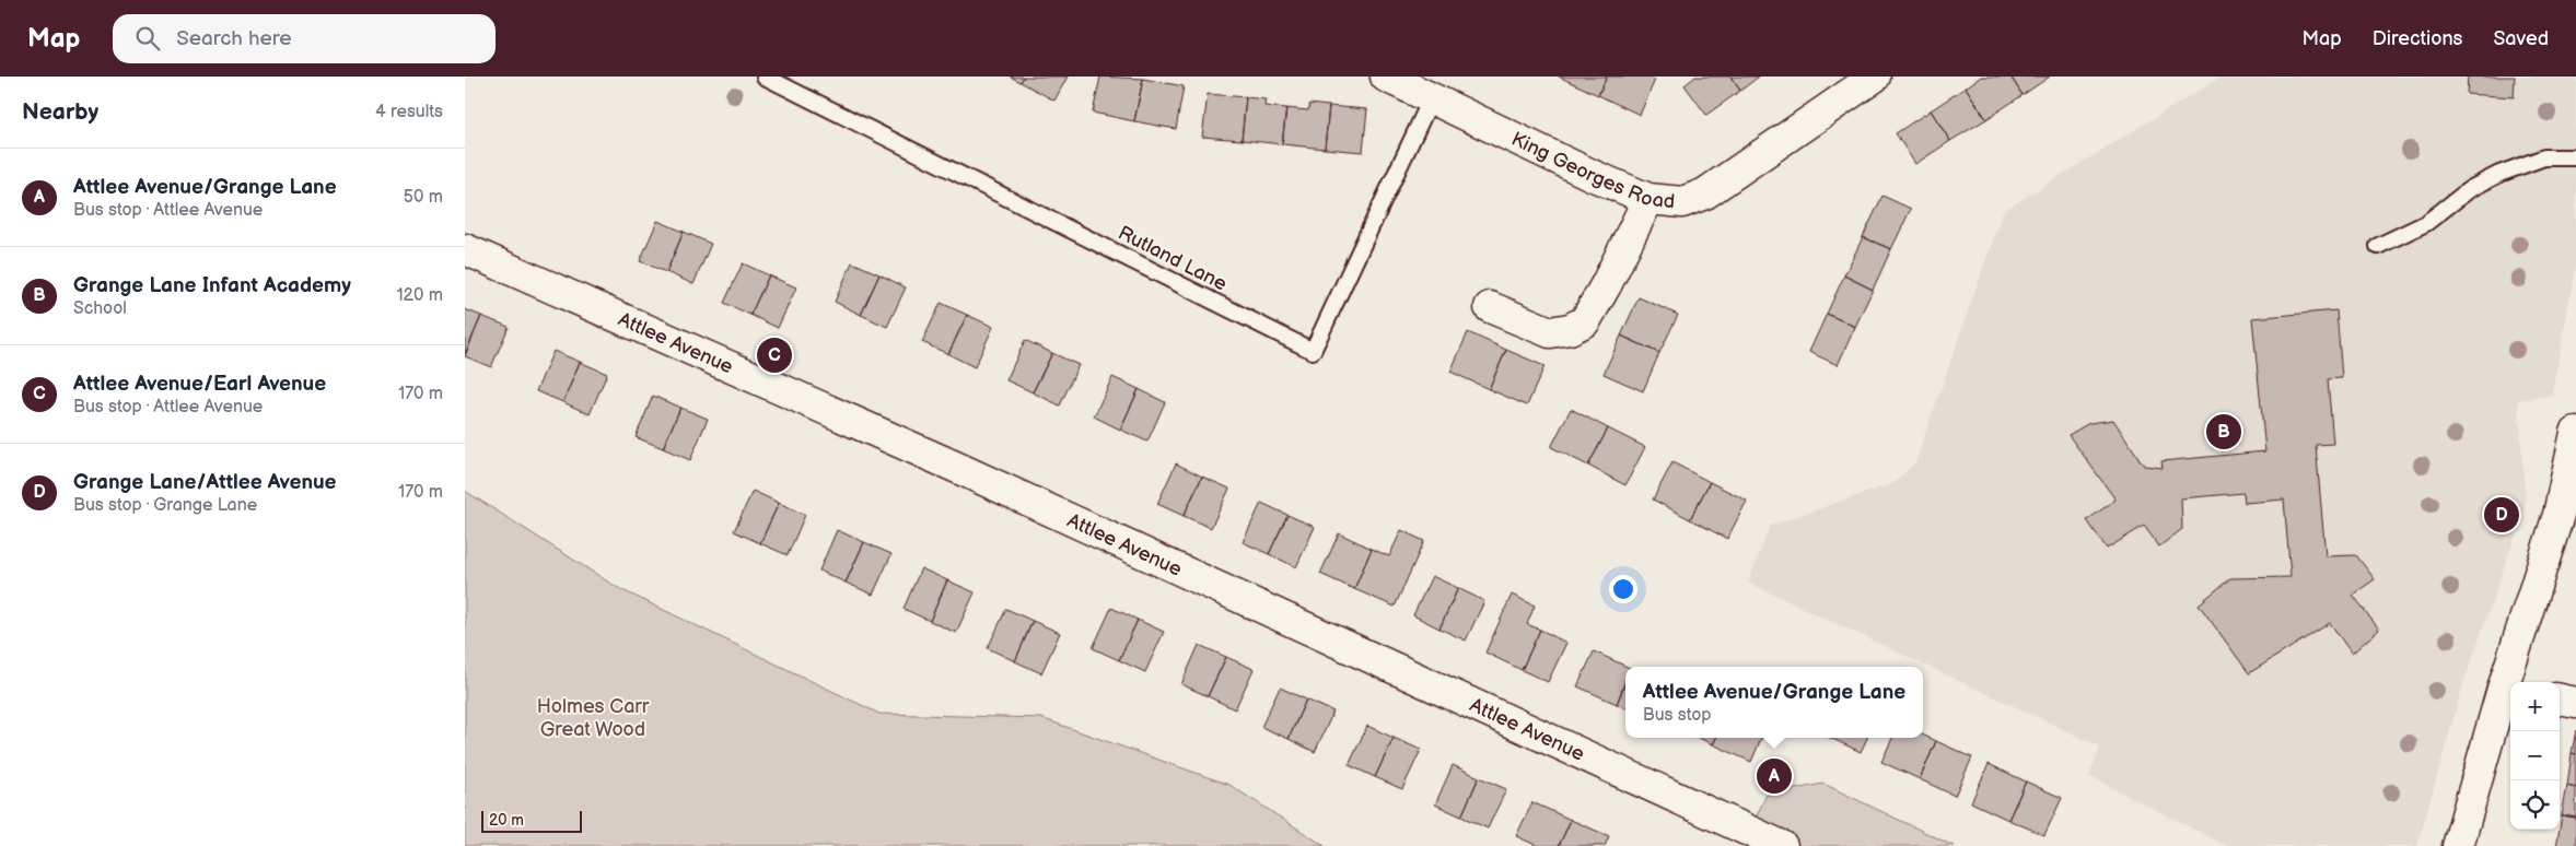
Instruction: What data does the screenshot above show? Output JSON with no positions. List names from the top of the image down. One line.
{"streets":{"street":["King Georges Road","Attlee Avenue"],"lane":["Rutland Lane"]},"crossings":[["King Georges Road","Rutland Lane"]],"parks":["Holmes Carr Great Wood"],"scale_bar":"20 m","page":{"header":"Map","search":"Search here","nav":["Map","Directions","Saved"],"heading":["Nearby","4 results"],"list":[{"mark":"A","name":"Attlee Avenue/Grange Lane","note":"Bus stop · Attlee Avenue","value":"50 m"},{"mark":"B","name":"Grange Lane Infant Academy","note":"School","value":"120 m"},{"mark":"C","name":"Attlee Avenue/Earl Avenue","note":"Bus stop · Attlee Avenue","value":"170 m"},{"mark":"D","name":"Grange Lane/Attlee Avenue","note":"Bus stop · Grange Lane","value":"170 m"}],"pins":["C","B","D","A"],"popup":["Attlee Avenue/Grange Lane","Bus stop"],"map_buttons":["+","−"],"scale":"20 m"}}
